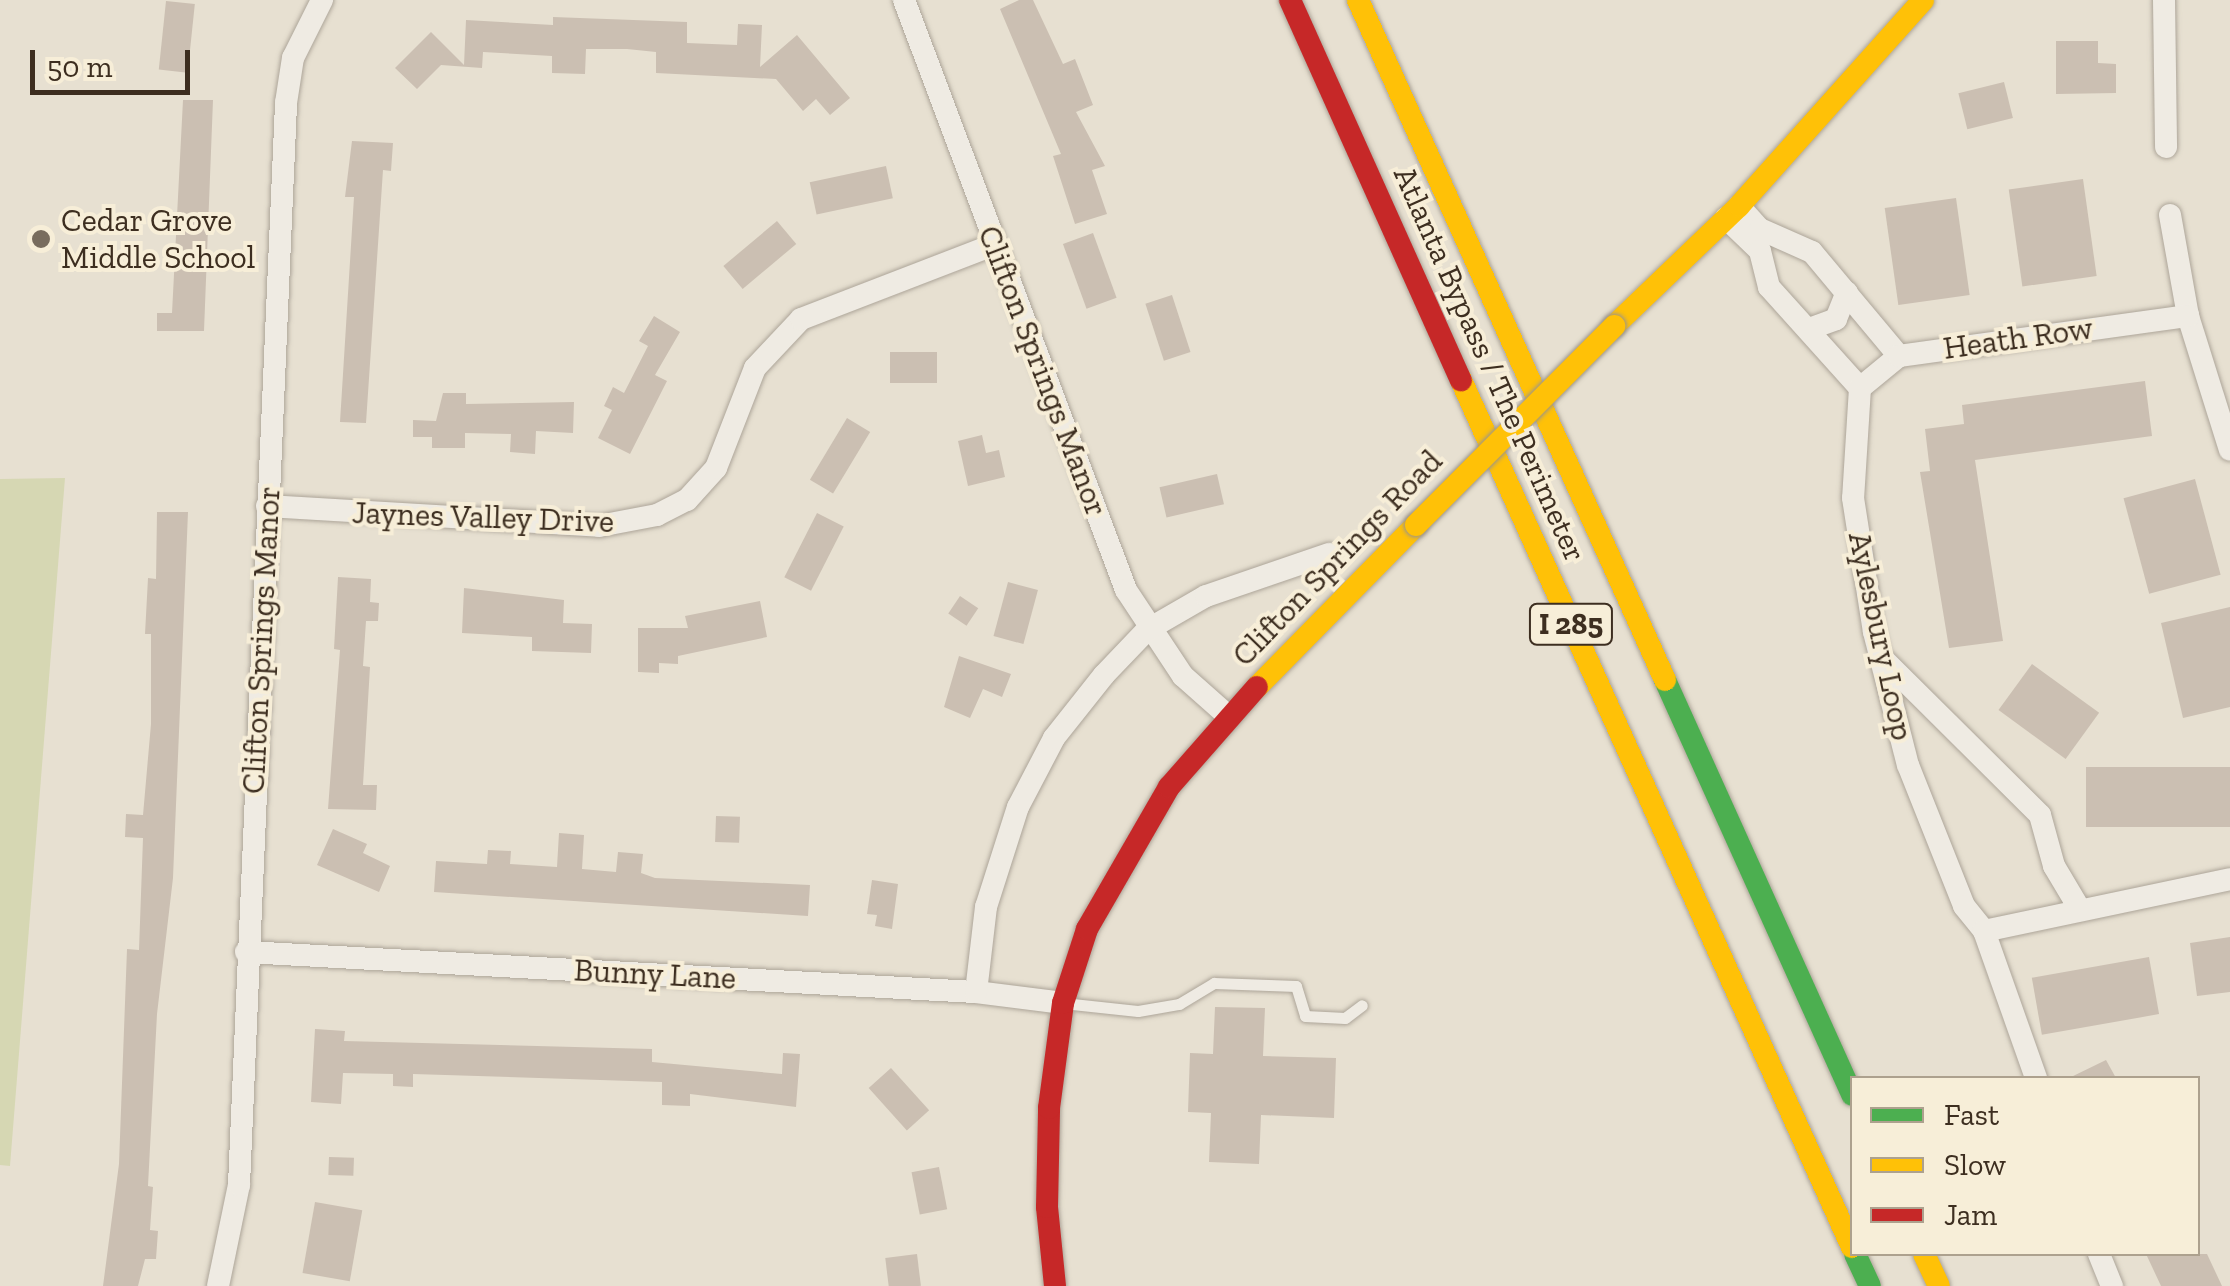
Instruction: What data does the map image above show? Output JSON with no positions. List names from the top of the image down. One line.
{"streets":{"main road":["Atlanta Bypass / The Perimeter","Clifton Springs Road","I 285"],"street":["Heath Row","Clifton Springs Manor","Jaynes Valley Drive","Aylesbury Loop","Bunny Lane"]},"crossings":[["Heath Row","Aylesbury Loop"],["Clifton Springs Manor","Jaynes Valley Drive"],["Clifton Springs Manor","Clifton Springs Road"],["Clifton Springs Manor","Bunny Lane"],["Clifton Springs Road","Bunny Lane"]],"places":["Cedar Grove Middle School"],"legend":["Fast","Slow","Jam"],"scale_bar":"50 m"}
